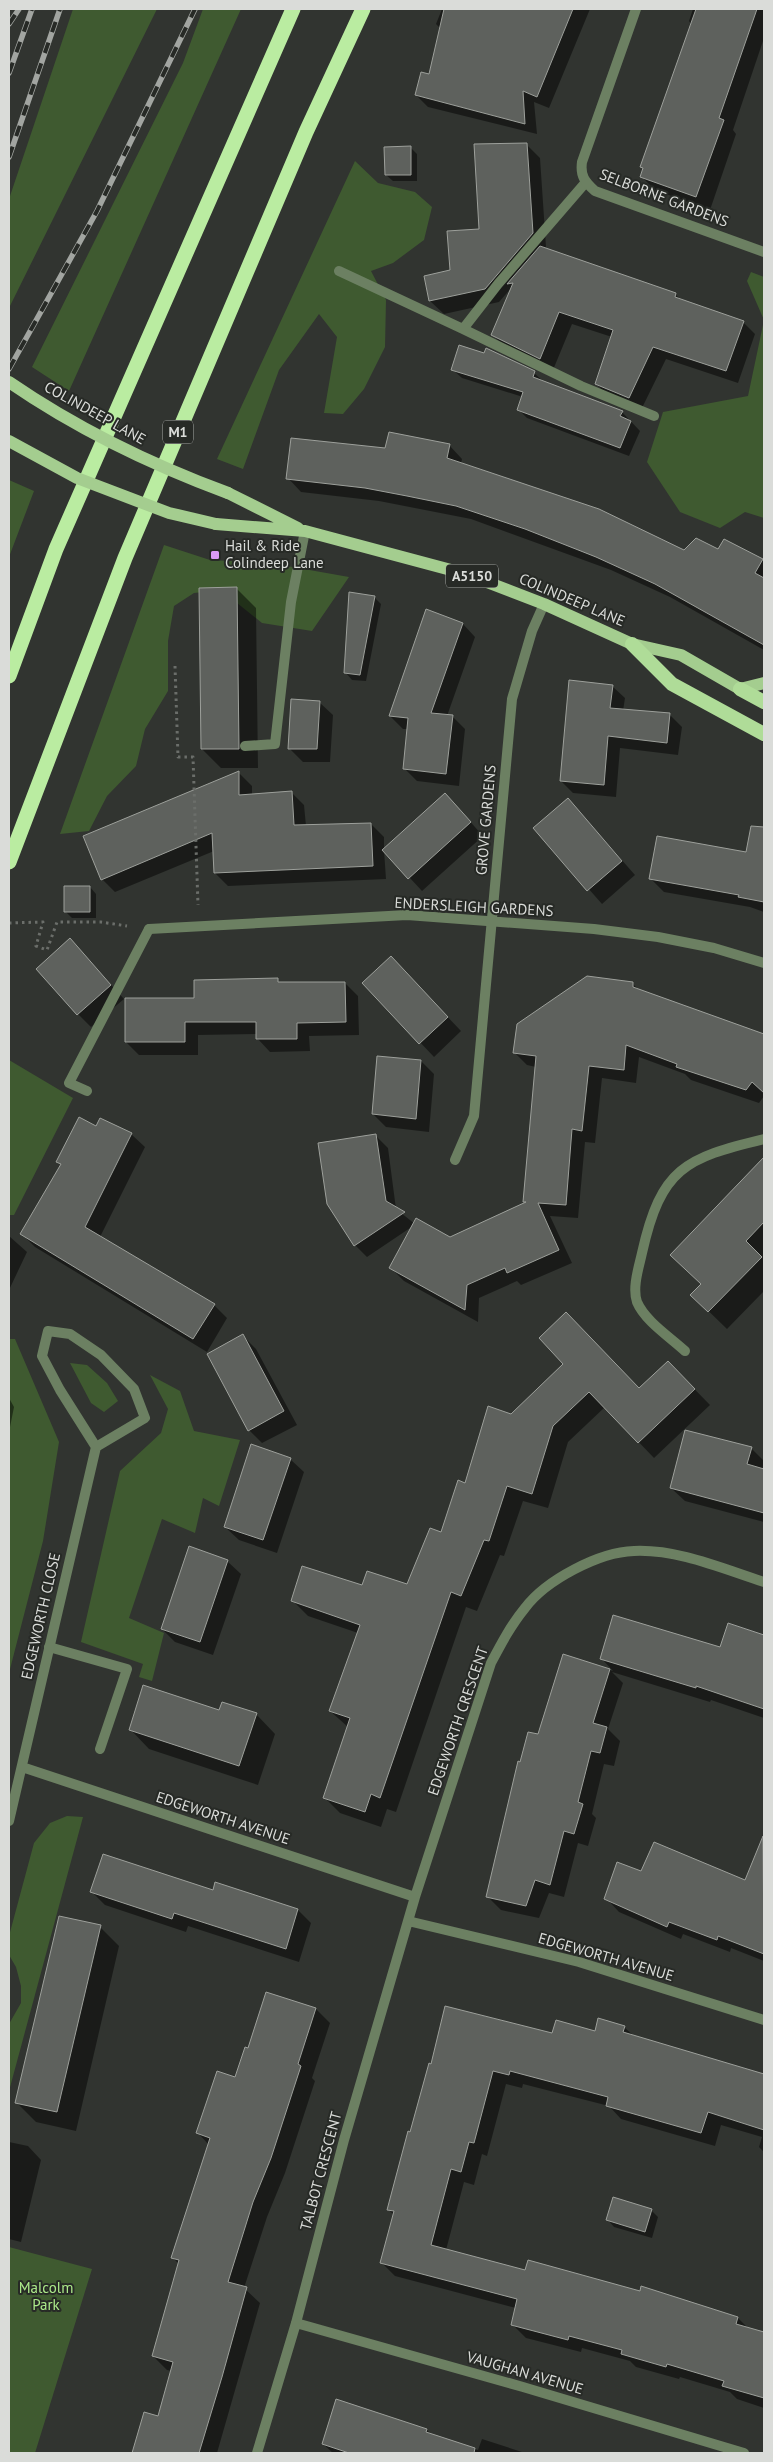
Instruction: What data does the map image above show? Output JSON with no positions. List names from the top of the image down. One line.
{"streets":{"highway":["M1","A5150"],"main road":["COLINDEEP LANE"],"street":["SELBORNE GARDENS","GROVE GARDENS","ENDERSLEIGH GARDENS","EDGEWORTH CLOSE","EDGEWORTH CRESCENT","EDGEWORTH AVENUE","TALBOT CRESCENT","VAUGHAN AVENUE"]},"crossings":[["COLINDEEP LANE","A5150"],["COLINDEEP LANE","GROVE GARDENS"],["GROVE GARDENS","ENDERSLEIGH GARDENS"],["EDGEWORTH CLOSE","EDGEWORTH AVENUE"],["EDGEWORTH CRESCENT","EDGEWORTH AVENUE"],["EDGEWORTH CRESCENT","TALBOT CRESCENT"],["EDGEWORTH AVENUE","TALBOT CRESCENT"],["TALBOT CRESCENT","VAUGHAN AVENUE"]],"parks":["Malcolm Park"],"places":{"transit":["Hail & Ride Colindeep Lane"]}}
